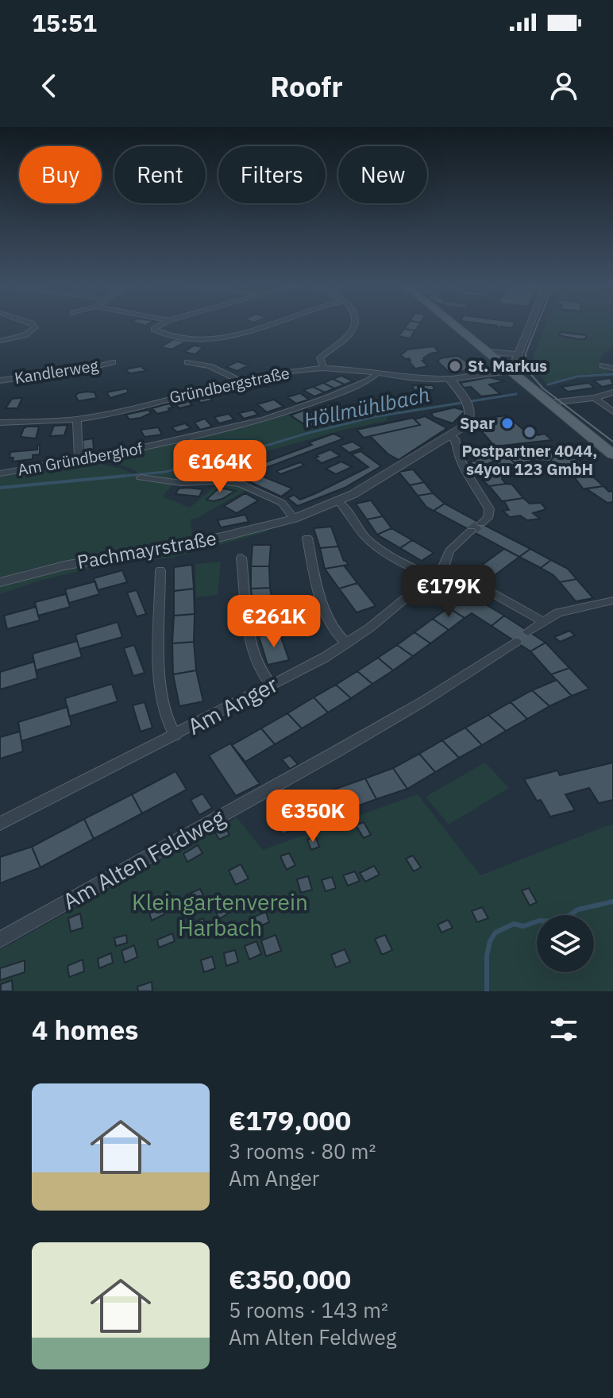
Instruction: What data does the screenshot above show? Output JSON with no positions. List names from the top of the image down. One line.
{"streets":{"street":["Kandlerweg","Gründbergstraße","Am Gründberghof","Pachmayrstraße","Am Anger","Am Alten Feldweg"]},"crossings":[["Gründbergstraße","Am Gründberghof"],["Gründbergstraße","Pachmayrstraße"]],"water":["Höllmühlbach"],"parks":["Kleingartenverein Harbach"],"places":["St. Markus","Spar","Postpartner 4044, s4you 123 GmbH"],"page":{"status":"15:51","header":"Roofr","chip":["Buy","Rent","Filters","New"],"price":["€164K","€179K","€261K","€350K"],"heading":"4 homes","list":[{"name":"€179,000","note":"3 rooms · 80 m² · Am Anger"},{"name":"€350,000","note":"5 rooms · 143 m² · Am Alten Feldweg"}]}}
